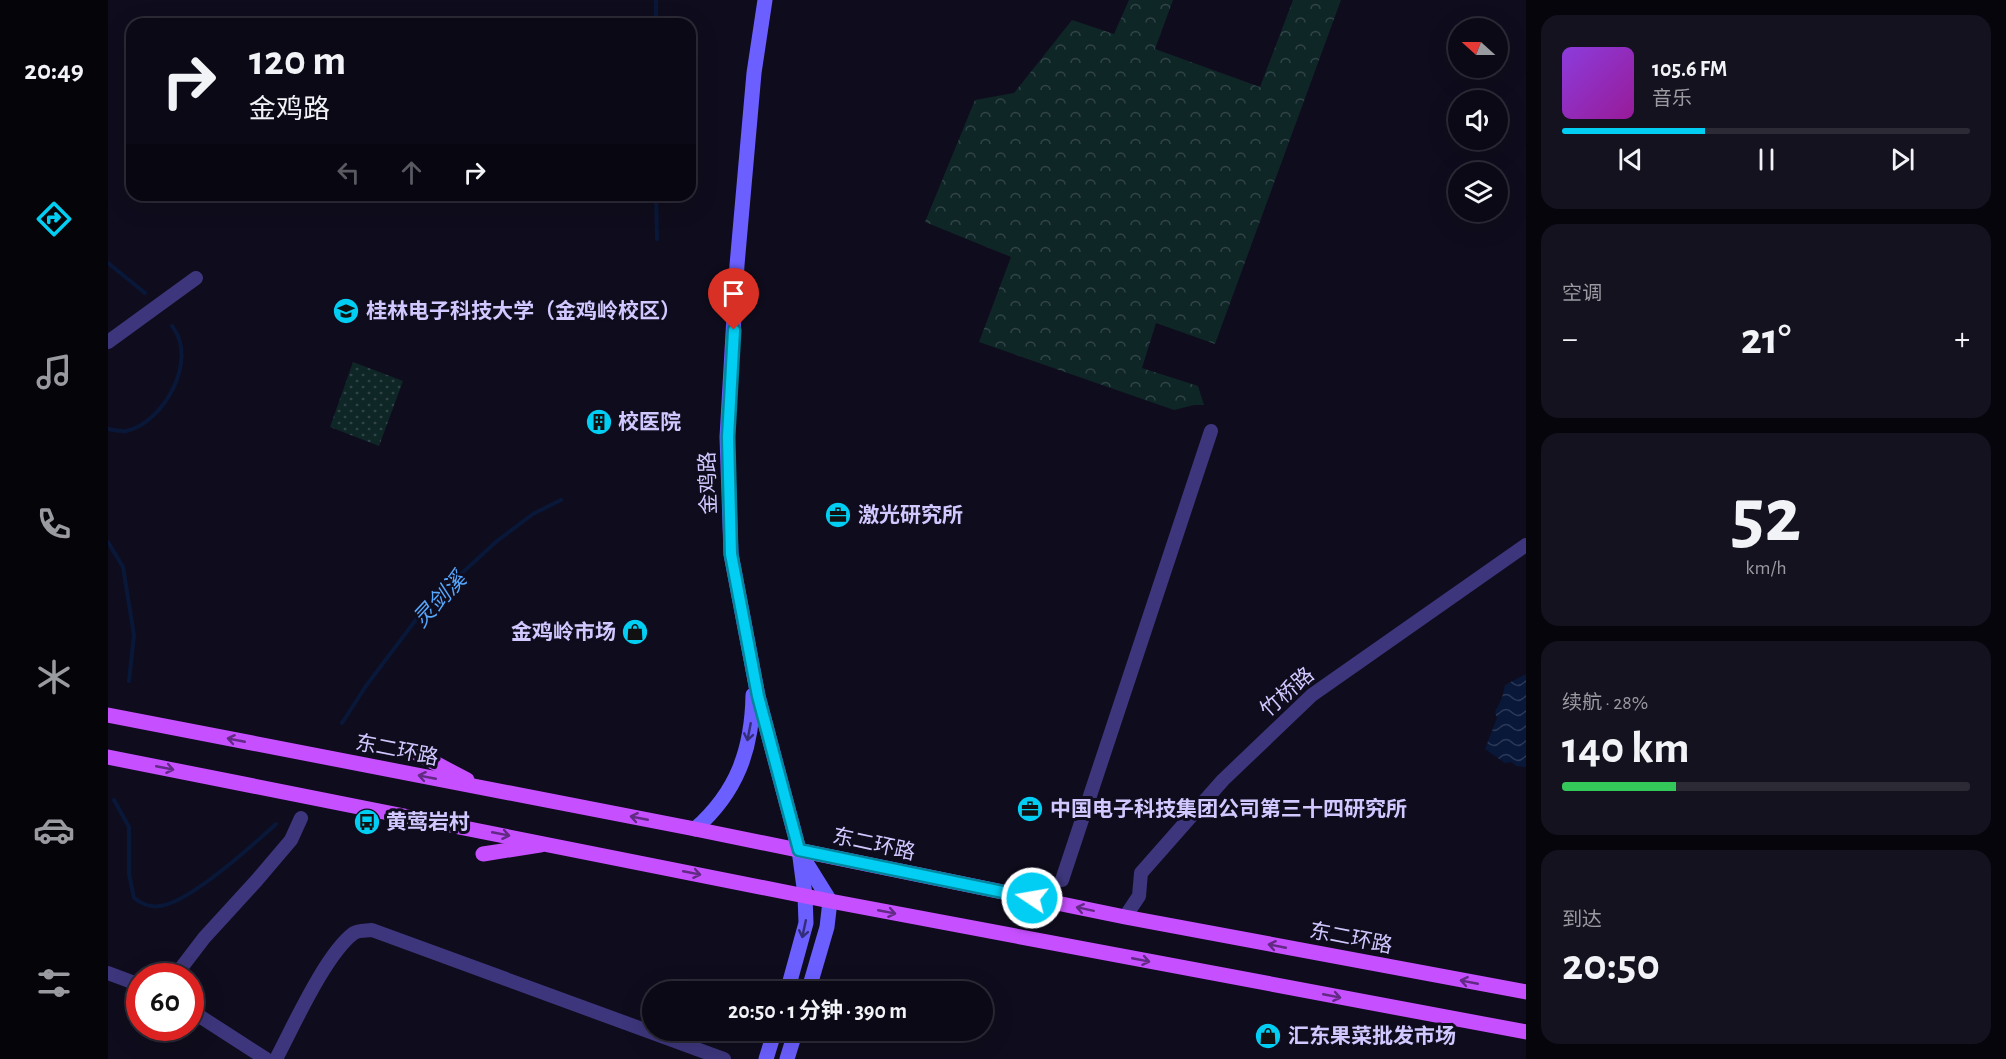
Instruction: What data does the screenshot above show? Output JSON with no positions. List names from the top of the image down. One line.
{"streets":{"main road":["金鸡路","东二环路"],"street":["竹桥路"]},"crossings":[["金鸡路","东二环路"],["竹桥路","东二环路"]],"water":["灵剑溪"],"places":{"school or university":["桂林电子科技大学（金鸡岭校区）"],"building":["校医院"],"office":["激光研究所","中国电子科技集团公司第三十四研究所"],"shop":["金鸡岭市场","汇东果菜批发市场"],"bus stop":["黄莺岩村"]},"north":"left","page":{"tabs":"20:49","turn":["120 m","金鸡路"],"song":["105.6 FM","音乐"],"tile":["空调",["52","km/h"],["续航 · 28%","140 km"],["到达","20:50"]],"heat":["−","21°","+"],"limit":"60","trip":"20:50 · 1 分钟 · 390 m"}}
